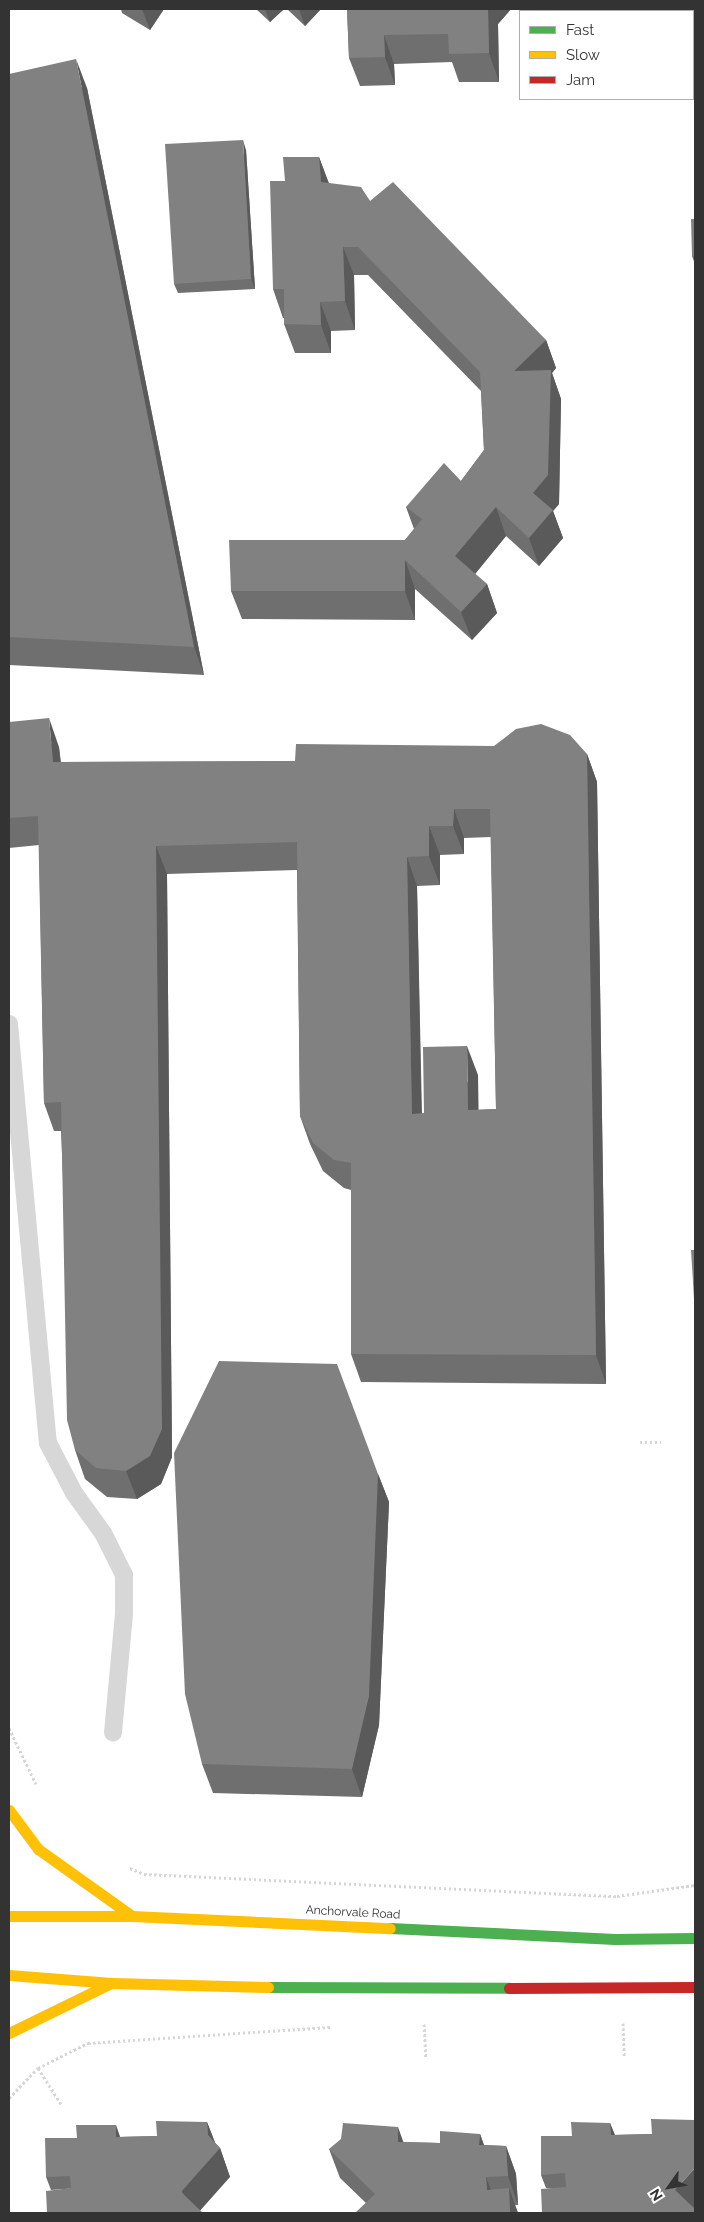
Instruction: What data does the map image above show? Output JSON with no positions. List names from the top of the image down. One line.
{"streets":{"street":["Anchorvale Road"]},"legend":["Fast","Slow","Jam"],"north":"bottom left"}
